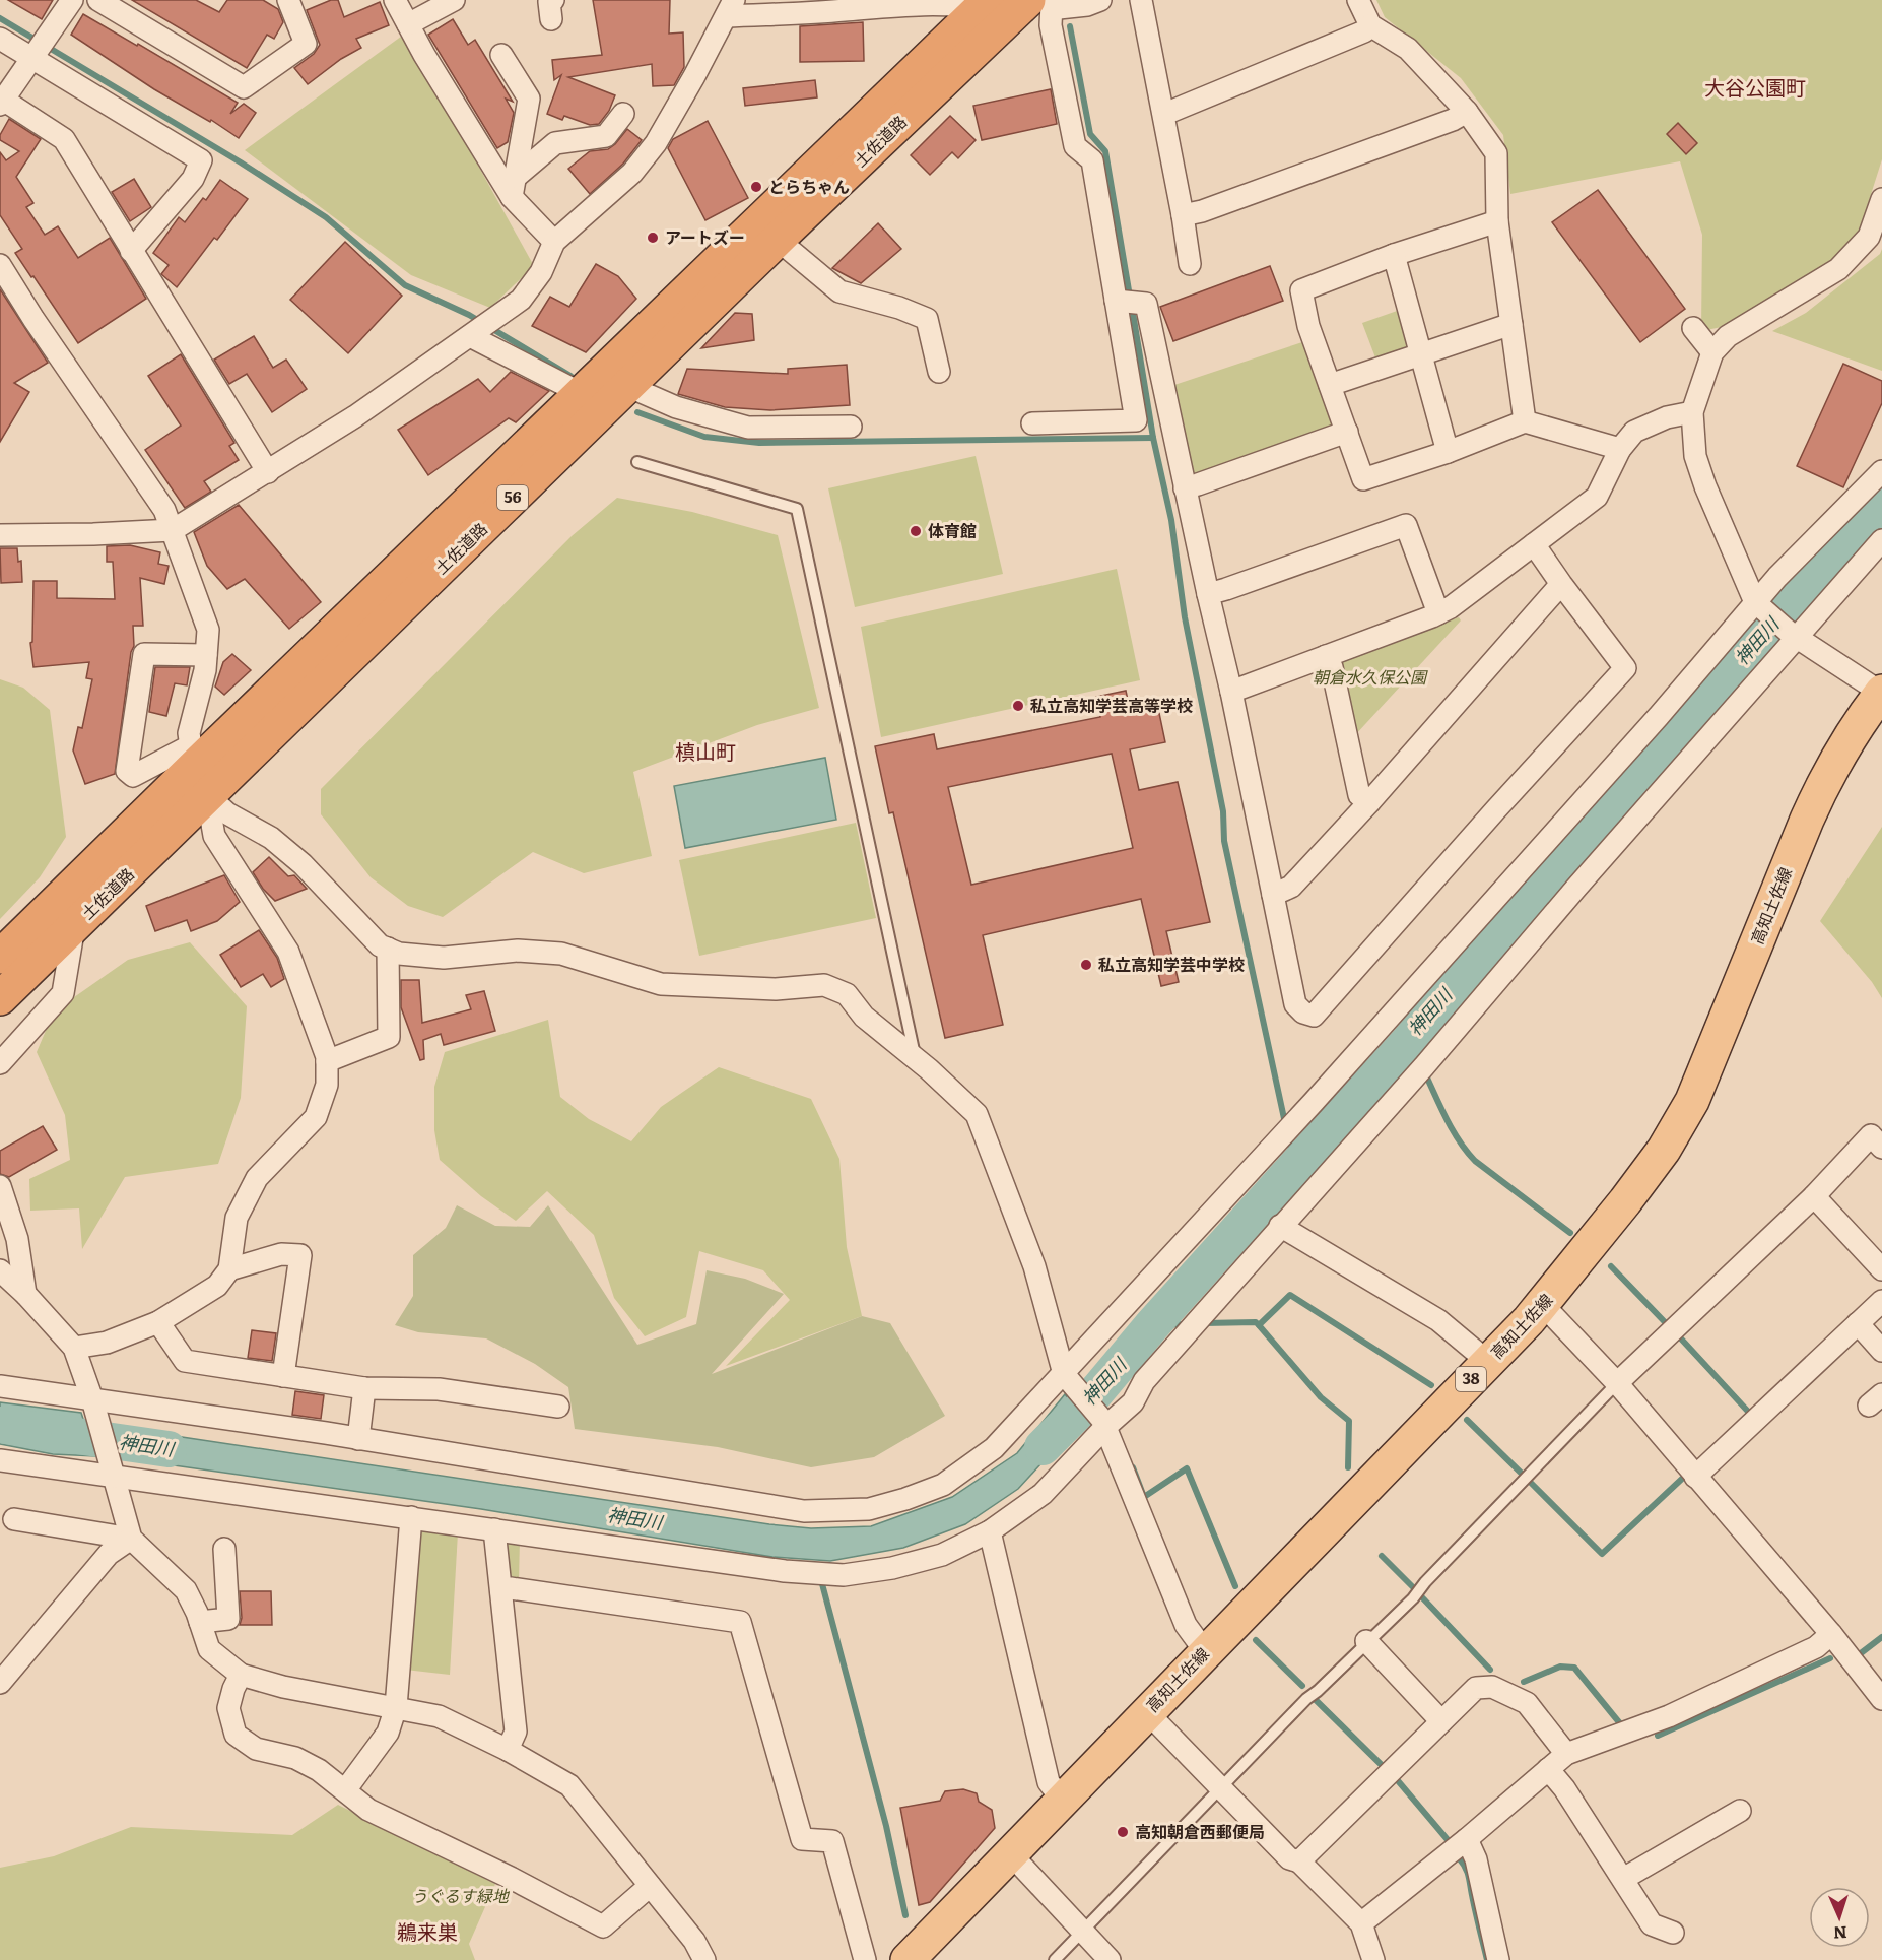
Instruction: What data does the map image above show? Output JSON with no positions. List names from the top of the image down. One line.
{"streets":{"highway":["土佐道路","56"],"main road":["高知土佐線","38"]},"districts":["大谷公園町","槙山町","鵜来巣"],"water":["神田川"],"parks":["朝倉水久保公園","うぐるす緑地"],"places":["とらちゃん","アートズー","体育館","私立高知学芸高等学校","私立高知学芸中学校","高知朝倉西郵便局"],"north":"bottom"}
